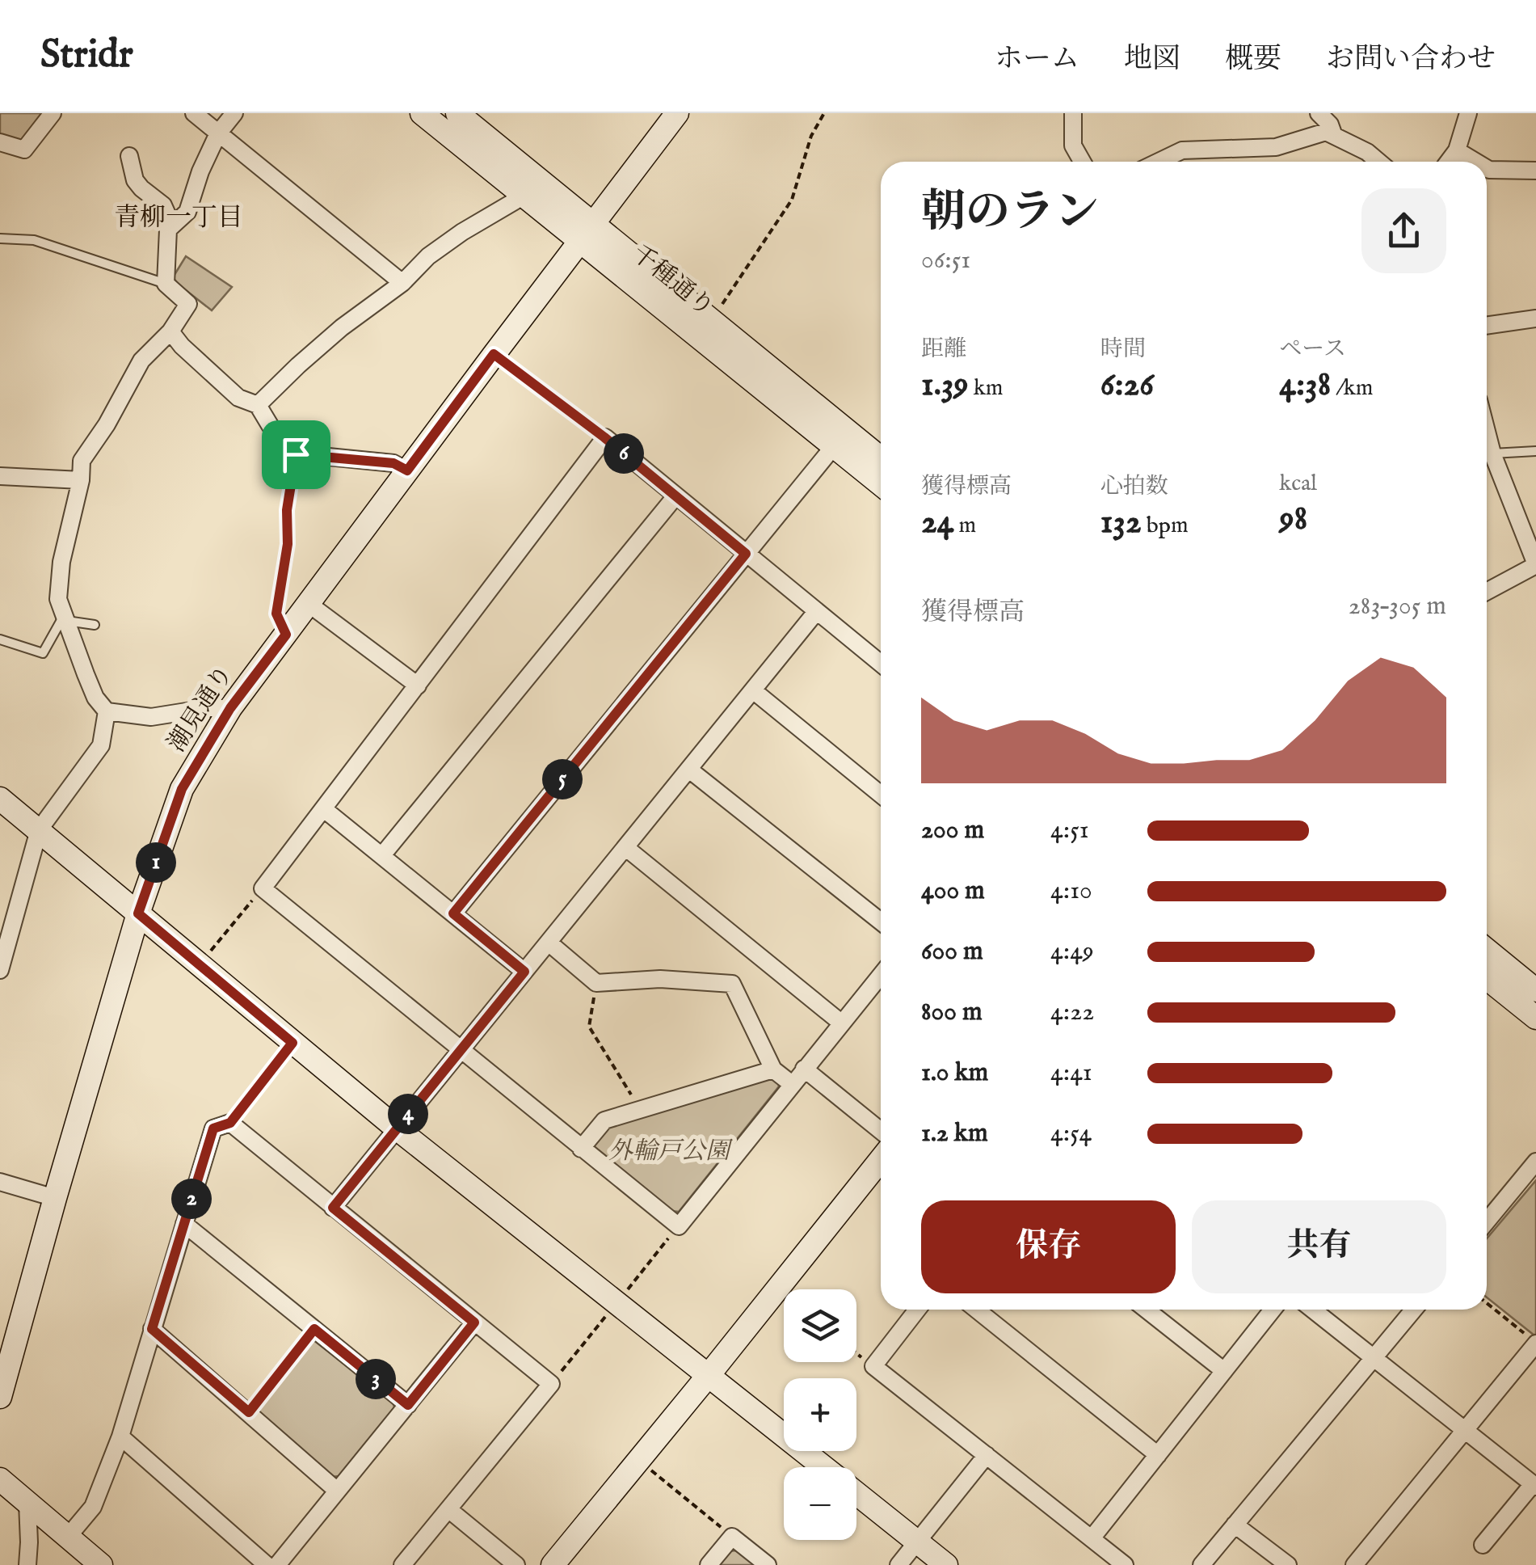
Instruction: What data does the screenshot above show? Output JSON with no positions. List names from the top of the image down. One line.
{"streets":{"street":["千種通り","潮見通り"]},"crossings":[["千種通り","潮見通り"]],"districts":["青柳一丁目"],"parks":["外輪戸公園"],"page":{"header":"Stridr","nav":["ホーム","地図","概要","お問い合わせ"],"heading":["朝のラン","06:51"],"stats":[["距離","1.39 km"],["時間","6:26"],["ペース","4:38 /km"],["獲得標高","24 m"],["心拍数","132 bpm"],["kcal","98"]],"pins":["6","5","1","4","2","3"],"chart":["獲得標高","283–305 m"],"list":[{"name":"200 m","note":"4:51"},{"name":"400 m","note":"4:10"},{"name":"600 m","note":"4:49"},{"name":"800 m","note":"4:22"},{"name":"1.0 km","note":"4:41"},{"name":"1.2 km","note":"4:54"}],"buttons":["保存","共有"],"map_buttons":["+","−"]}}
